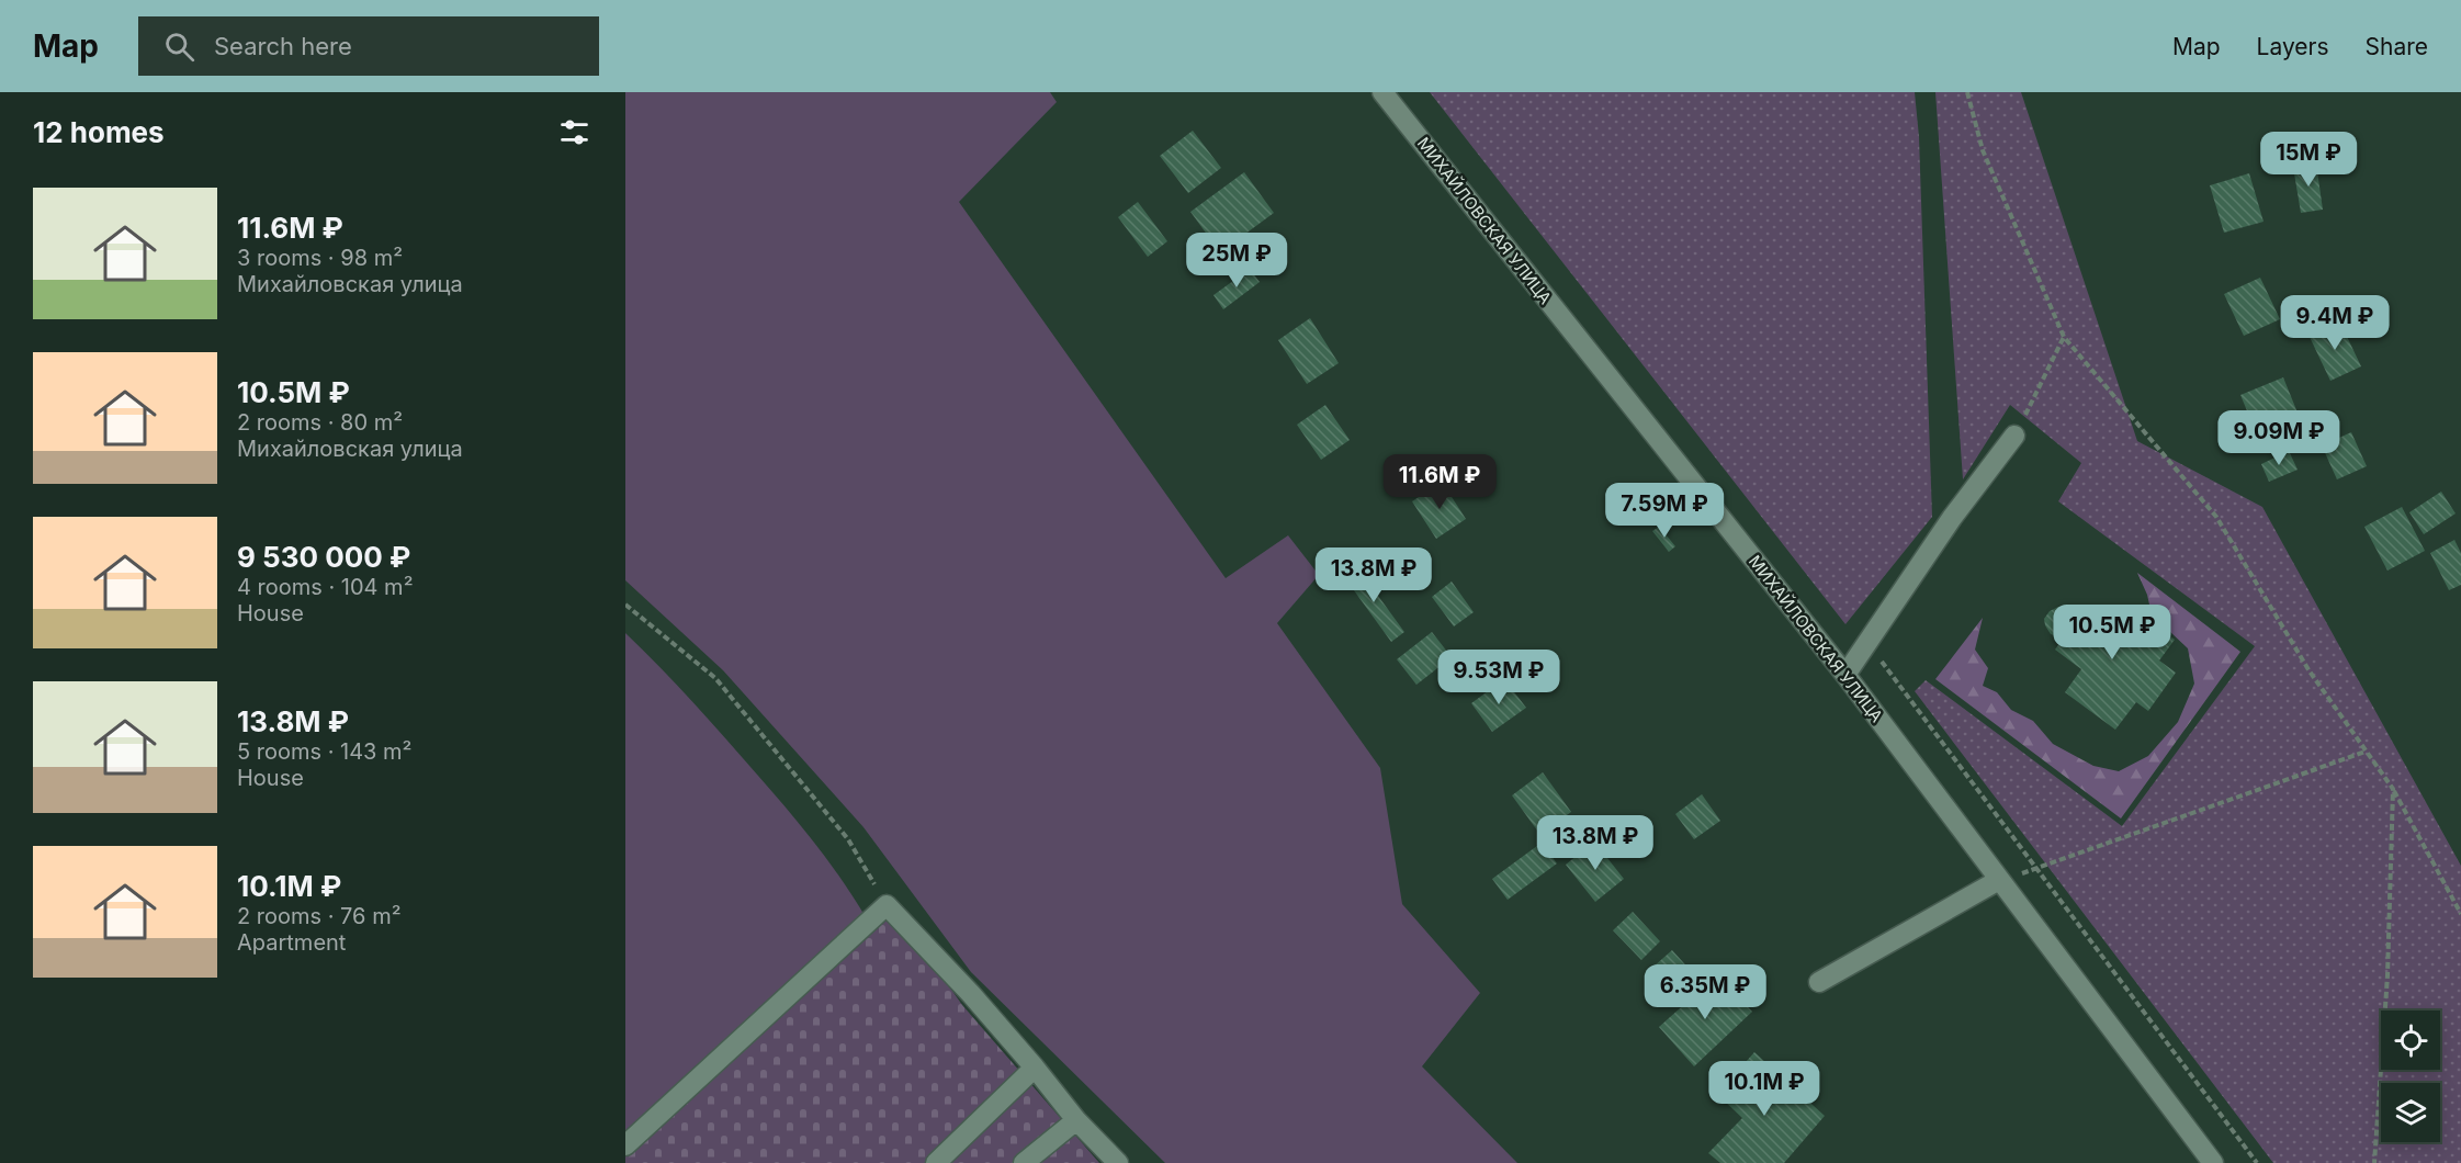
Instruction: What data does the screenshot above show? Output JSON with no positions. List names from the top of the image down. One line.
{"streets":{"street":["МИХАЙЛОВСКАЯ УЛИЦА"]},"page":{"header":"Map","search":"Search here","nav":["Map","Layers","Share"],"heading":"12 homes","price":["15M ₽","25M ₽","9.4M ₽","9.09M ₽","11.6M ₽","7.59M ₽","13.8M ₽","10.5M ₽","9.53M ₽","13.8M ₽","6.35M ₽","10.1M ₽"],"list":[{"name":"11.6M ₽","note":"3 rooms · 98 m² · Михайловская улица"},{"name":"10.5M ₽","note":"2 rooms · 80 m² · Михайловская улица"},{"name":"9 530 000 ₽","note":"4 rooms · 104 m² · House"},{"name":"13.8M ₽","note":"5 rooms · 143 m² · House"},{"name":"10.1M ₽","note":"2 rooms · 76 m² · Apartment"}]}}
